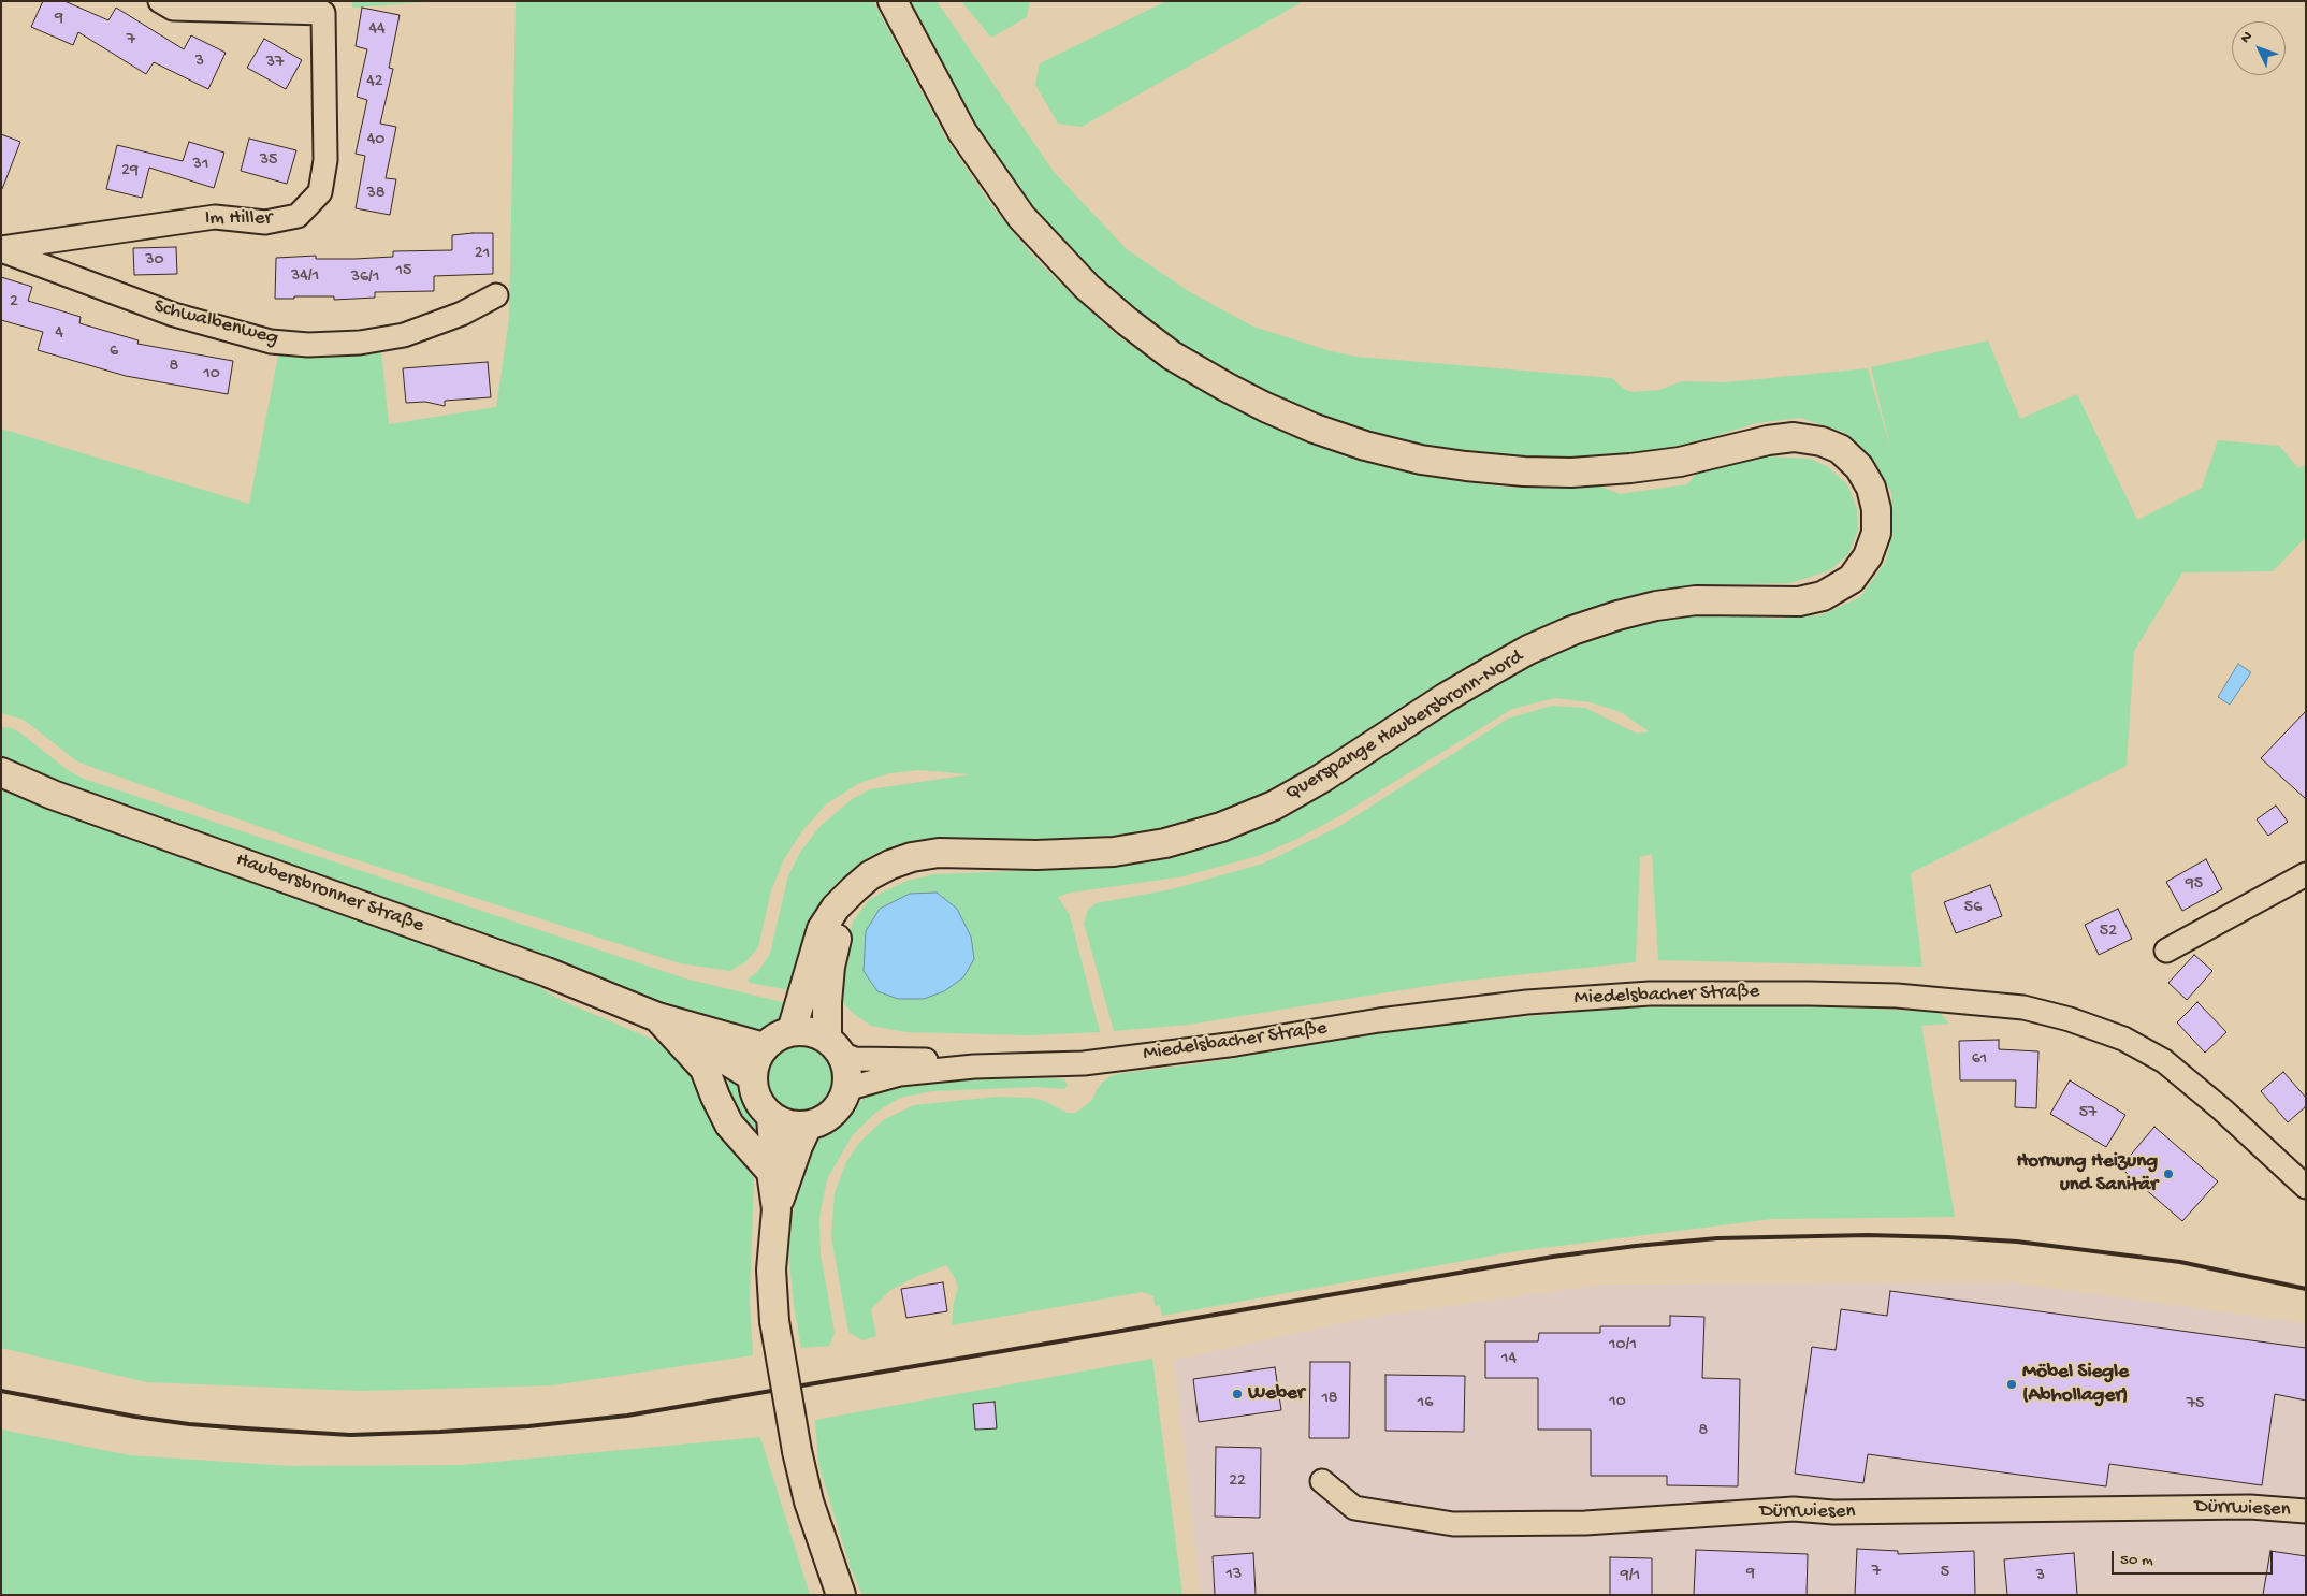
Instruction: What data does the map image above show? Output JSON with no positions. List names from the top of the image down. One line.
{"streets":{"main road":["Querspange Haubersbronn-Nord","Haubersbronner Straße"],"street":["Im Hiller","Schwalbenweg","Miedelsbacher Straße","Dürrwiesen"]},"crossings":[["Im Hiller","Schwalbenweg"]],"places":["Hornung Heizung und Sanitär","Möbel Siegle (Abhollager)","Weber"],"house_numbers":["9","44","7","3","37","42","40","35","31","29","38","21","30","15","34/1","36/1","2","4","6","8","10","95","56","52","61","57","10/1","14","18","10","16","75","8","22","7","5","9","13","9/1","3"],"scale_bar":"50 m","north":"top left"}
